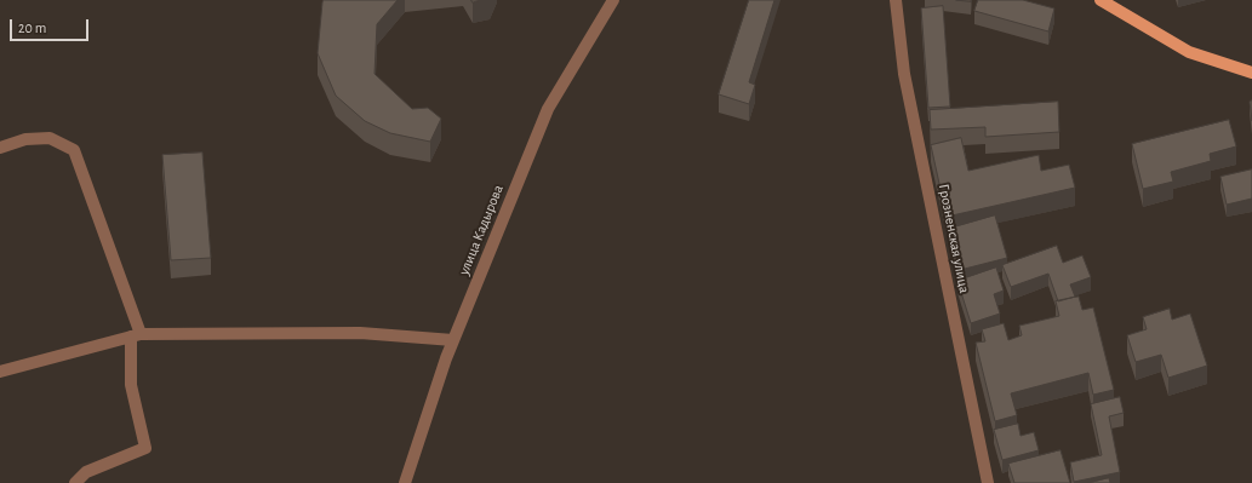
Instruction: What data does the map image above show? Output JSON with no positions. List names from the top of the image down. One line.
{"streets":{"street":["улица Кадырова","Грозненская улица"]},"scale_bar":"20 m"}
